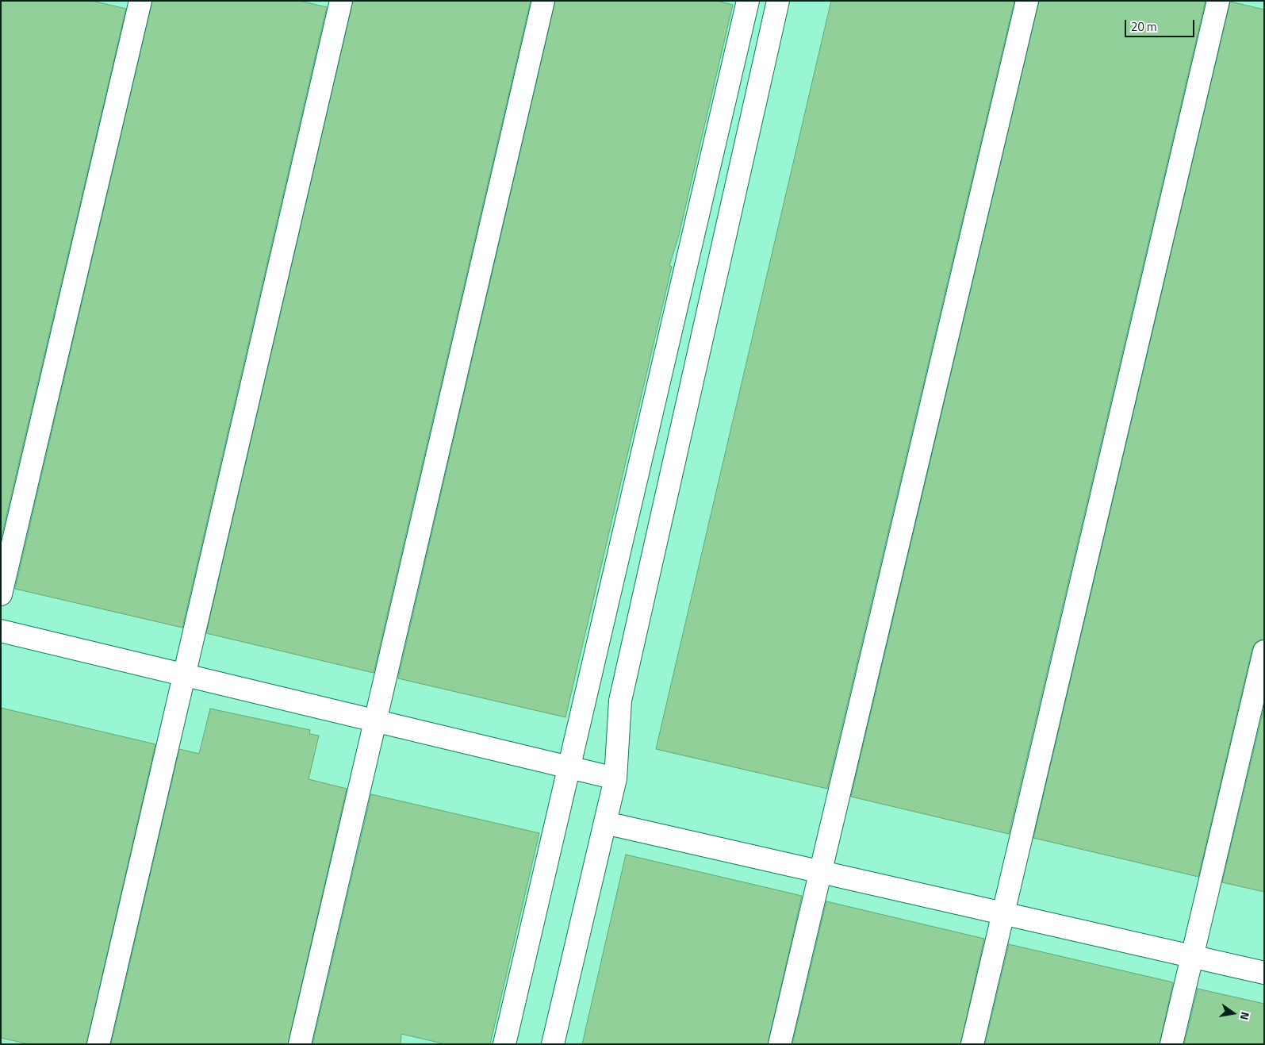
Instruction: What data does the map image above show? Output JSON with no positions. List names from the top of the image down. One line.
{"scale_bar":"20 m","north":"right"}
